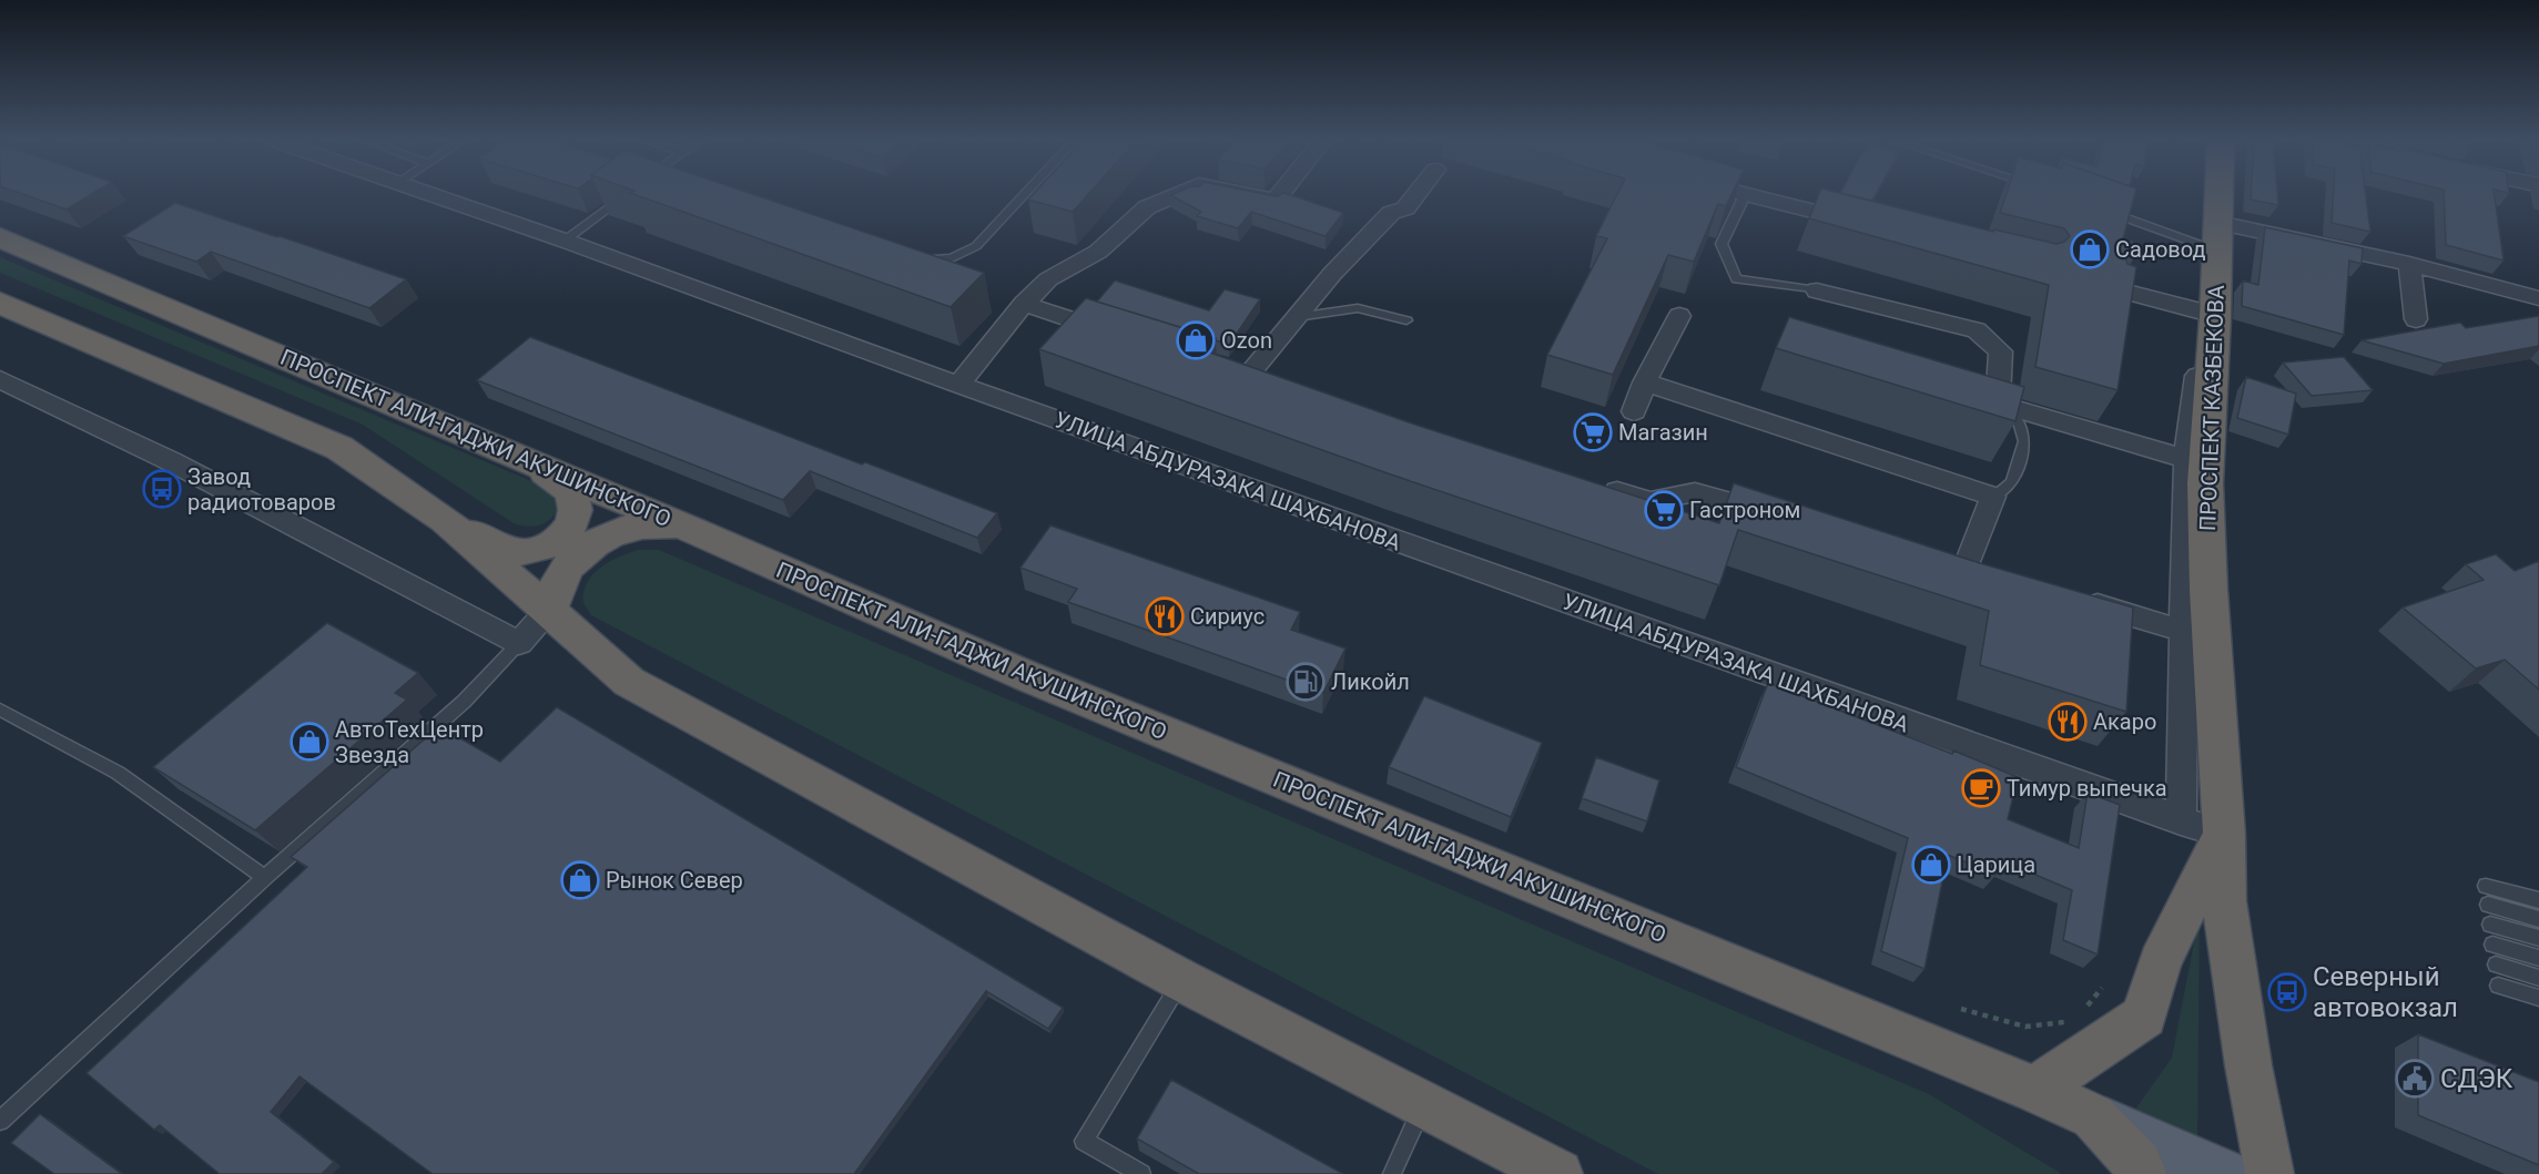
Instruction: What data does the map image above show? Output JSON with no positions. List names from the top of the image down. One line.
{"streets":{"highway":["ПРОСПЕКТ КАЗБЕКОВА","ПРОСПЕКТ АЛИ-ГАДЖИ АКУШИНСКОГО"],"street":["УЛИЦА АБДУРАЗАКА ШАХБАНОВА"]},"crossings":[["ПРОСПЕКТ КАЗБЕКОВА","УЛИЦА АБДУРАЗАКА ШАХБАНОВА"]],"places":{"shop":["Садовод","Ozon","АвтоТехЦентр Звезда","Царица","Рынок Север"],"supermarket":["Магазин","Гастроном"],"bus stop":["Завод радиотоваров","Северный автовокзал"],"restaurant":["Сириус","Акаро"],"fuel station":["Ликойл"],"cafe":["Тимур выпечка"],"public building":["СДЭК"]}}
